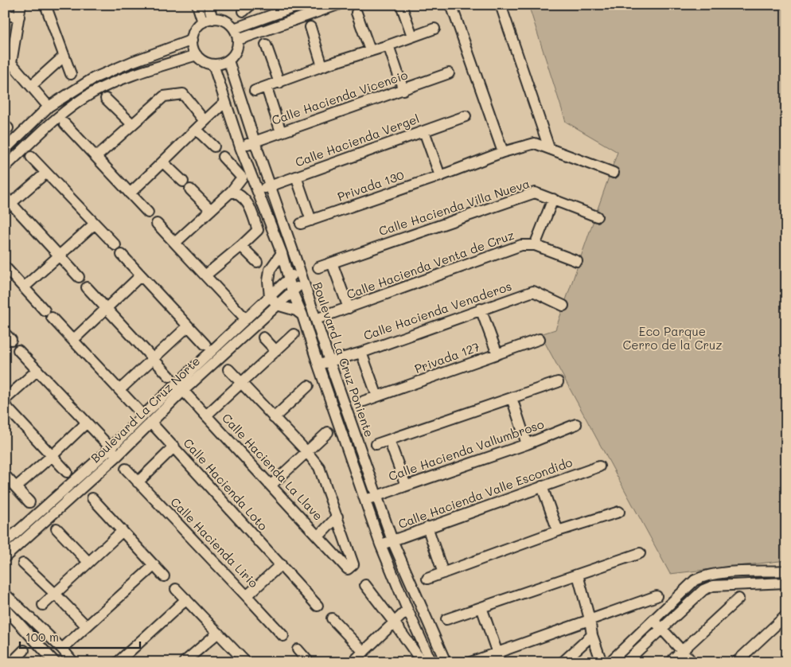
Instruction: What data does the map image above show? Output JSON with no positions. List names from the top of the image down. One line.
{"streets":{"street":["Calle Hacienda Vicencio","Calle Hacienda Vergel","Privada 130","Calle Hacienda Villa Nueva","Calle Hacienda Venta de Cruz","Calle Hacienda Venaderos","Privada 127","Boulevard La Cruz Poniente","Boulevard La Cruz Norte","Calle Hacienda Vallumbroso","Calle Hacienda La Llave","Calle Hacienda Loto","Calle Hacienda Valle Escondido","Calle Hacienda Lirio"]},"crossings":[["Calle Hacienda Vicencio","Boulevard La Cruz Poniente"],["Calle Hacienda Vergel","Privada 130"],["Calle Hacienda Vergel","Boulevard La Cruz Poniente"],["Calle Hacienda Venta de Cruz","Boulevard La Cruz Poniente"],["Calle Hacienda Venaderos","Boulevard La Cruz Poniente"],["Boulevard La Cruz Poniente","Boulevard La Cruz Norte"],["Boulevard La Cruz Poniente","Calle Hacienda Vallumbroso"],["Boulevard La Cruz Poniente","Calle Hacienda Valle Escondido"],["Boulevard La Cruz Norte","Calle Hacienda La Llave"],["Boulevard La Cruz Norte","Calle Hacienda Loto"]],"parks":["Eco Parque Cerro de la Cruz"],"scale_bar":"100 m"}
